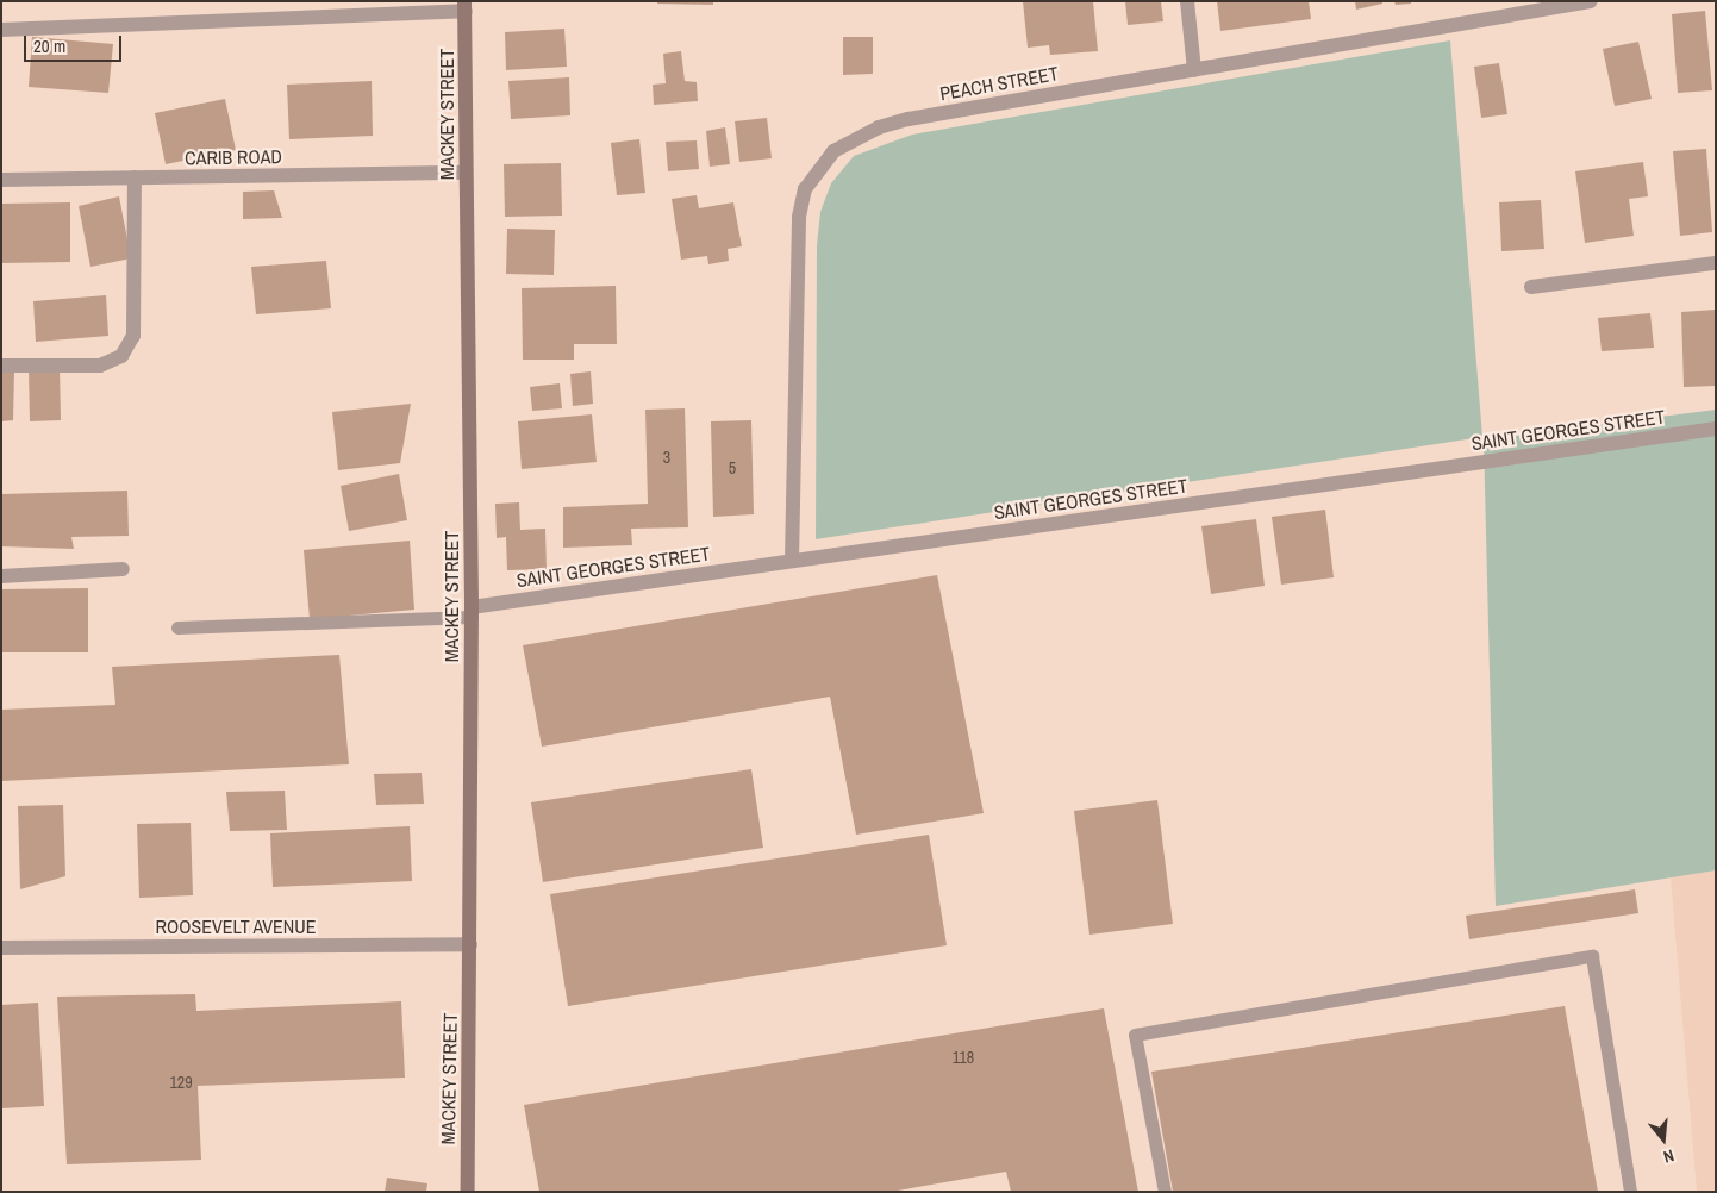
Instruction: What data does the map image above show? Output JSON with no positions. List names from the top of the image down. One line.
{"streets":{"main road":["MACKEY STREET"],"street":["PEACH STREET","CARIB ROAD","SAINT GEORGES STREET","ROOSEVELT AVENUE"]},"crossings":[["PEACH STREET","SAINT GEORGES STREET"],["MACKEY STREET","CARIB ROAD"],["MACKEY STREET","SAINT GEORGES STREET"],["MACKEY STREET","ROOSEVELT AVENUE"]],"house_numbers":["3","5","118","129"],"scale_bar":"20 m","north":"bottom"}
